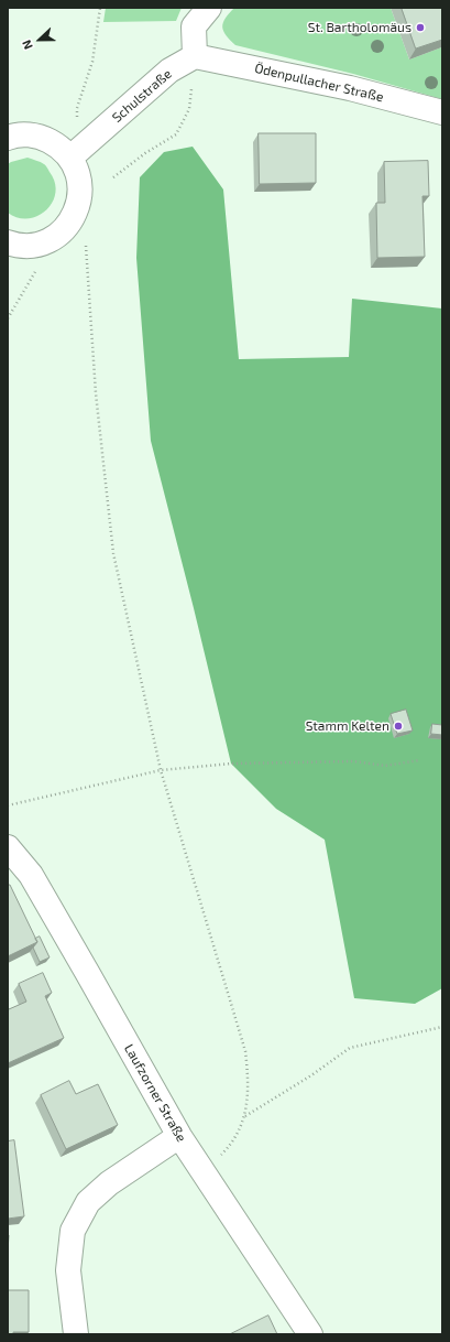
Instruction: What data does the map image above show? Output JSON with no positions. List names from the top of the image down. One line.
{"streets":{"street":["Ödenpullacher Straße","Schulstraße","Laufzorner Straße"]},"crossings":[["Ödenpullacher Straße","Schulstraße"]],"places":["St. Bartholomäus","Stamm Kelten"],"north":"left"}
